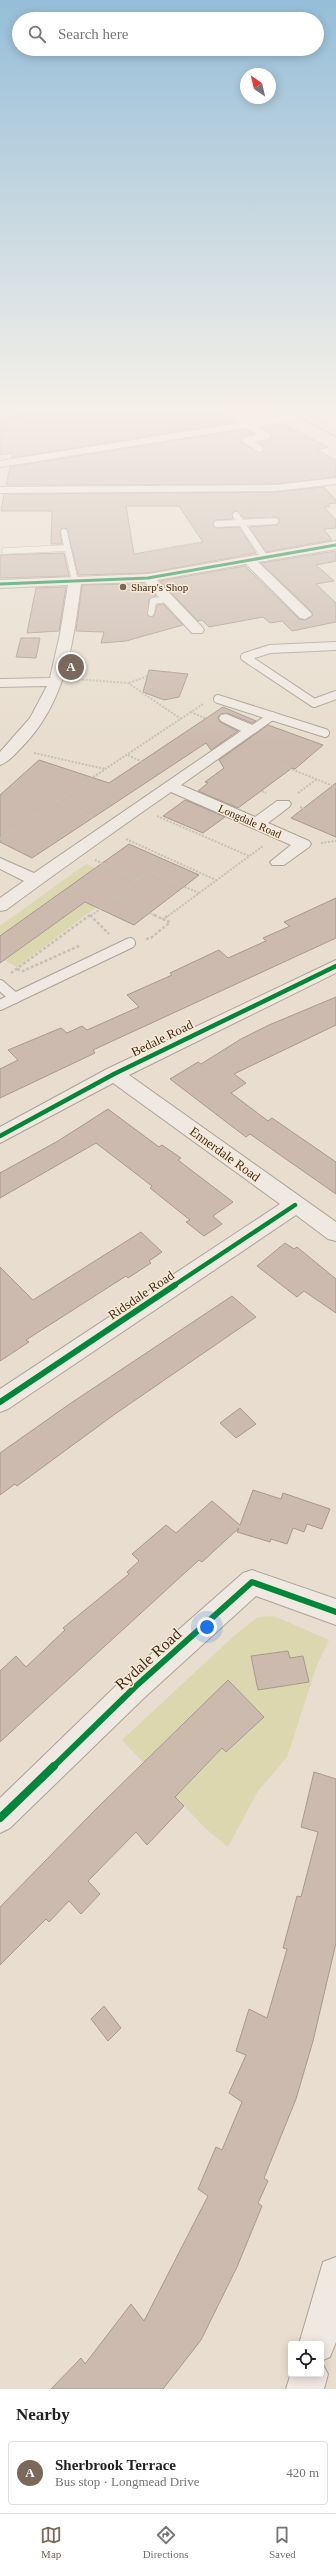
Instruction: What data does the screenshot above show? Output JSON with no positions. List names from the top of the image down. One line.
{"streets":{"street":["Longdale Road","Bedale Road","Ennerdale Road","Ridsdale Road","Rydale Road"]},"crossings":[["Bedale Road","Ennerdale Road"],["Ennerdale Road","Ridsdale Road"]],"places":["Sharp's Shop"],"north":"top left","page":{"search":"Search here","pins":"A","heading":"Nearby","list":[{"mark":"A","name":"Sherbrook Terrace","note":"Bus stop · Longmead Drive","value":"420 m"}],"nav":["Map","Directions","Saved"]}}
